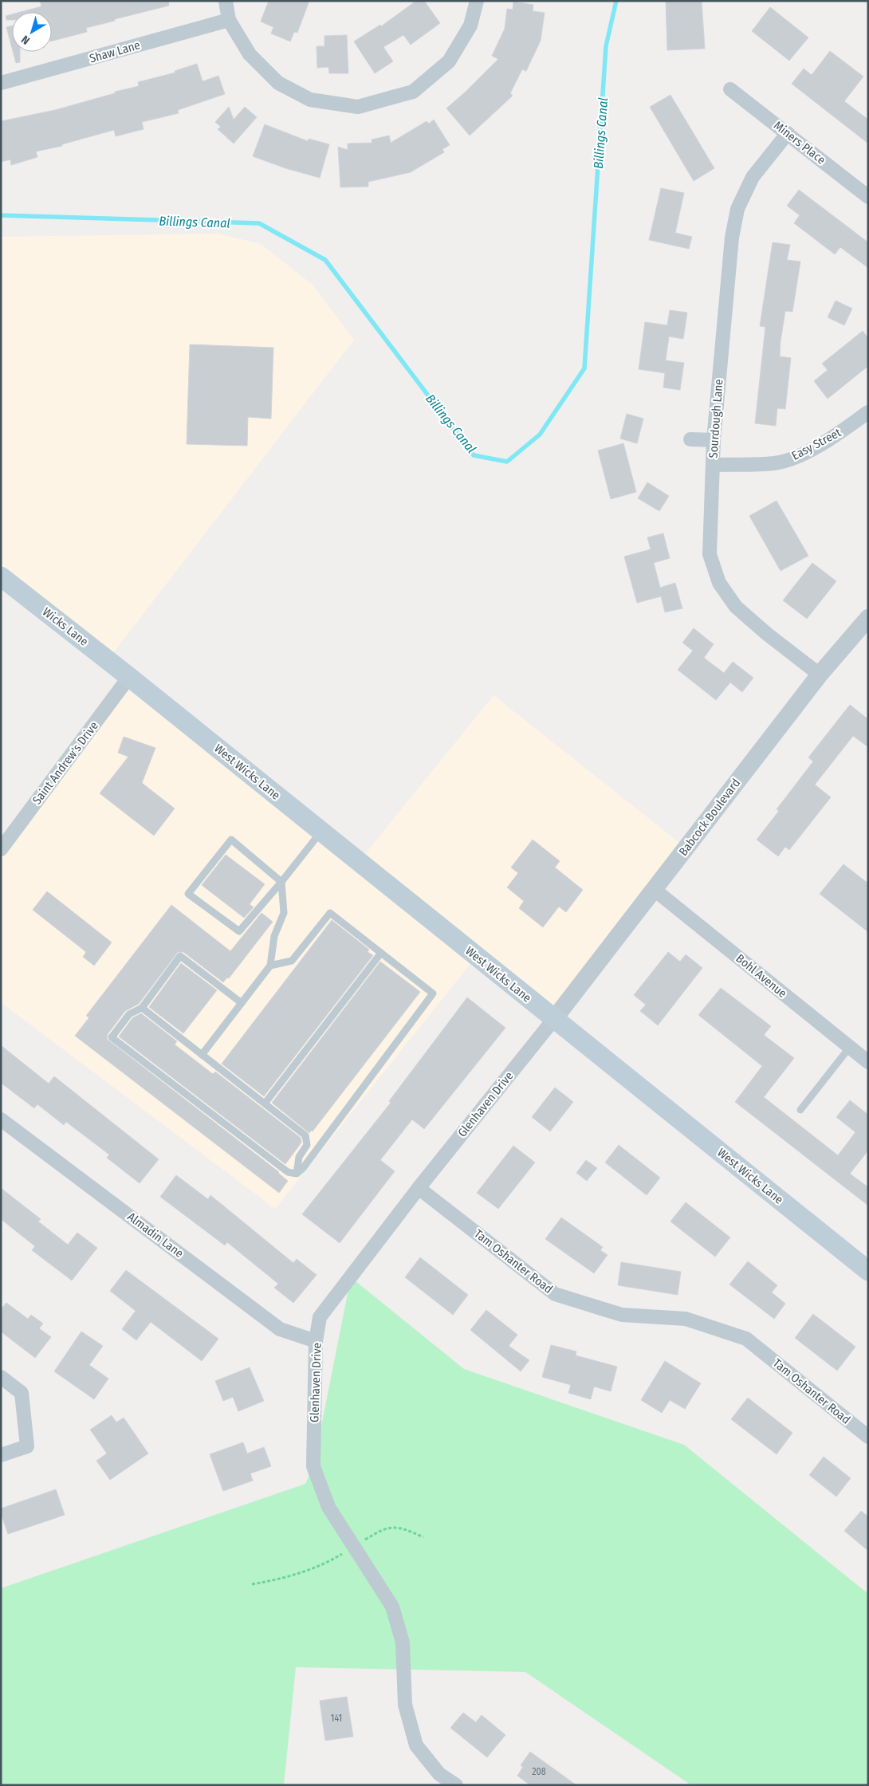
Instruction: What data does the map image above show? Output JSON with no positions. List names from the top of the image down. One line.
{"streets":{"main road":["Wicks Lane","West Wicks Lane"],"street":["Shaw Lane","Miners Place","Sourdough Lane","Easy Street","Saint Andrew's Drive","Babcock Boulevard","Bohl Avenue","Glenhaven Drive","Almadin Lane","Tam Oshanter Road"]},"crossings":[["Miners Place","Sourdough Lane"],["Sourdough Lane","Easy Street"],["Sourdough Lane","Babcock Boulevard"],["Wicks Lane","Saint Andrew's Drive"],["Wicks Lane","West Wicks Lane"],["Saint Andrew's Drive","West Wicks Lane"],["West Wicks Lane","Babcock Boulevard"],["West Wicks Lane","Glenhaven Drive"],["Babcock Boulevard","Bohl Avenue"],["Babcock Boulevard","Glenhaven Drive"],["Glenhaven Drive","Almadin Lane"],["Glenhaven Drive","Tam Oshanter Road"]],"water":["Billings Canal"],"house_numbers":["141","208"],"north":"bottom left"}
